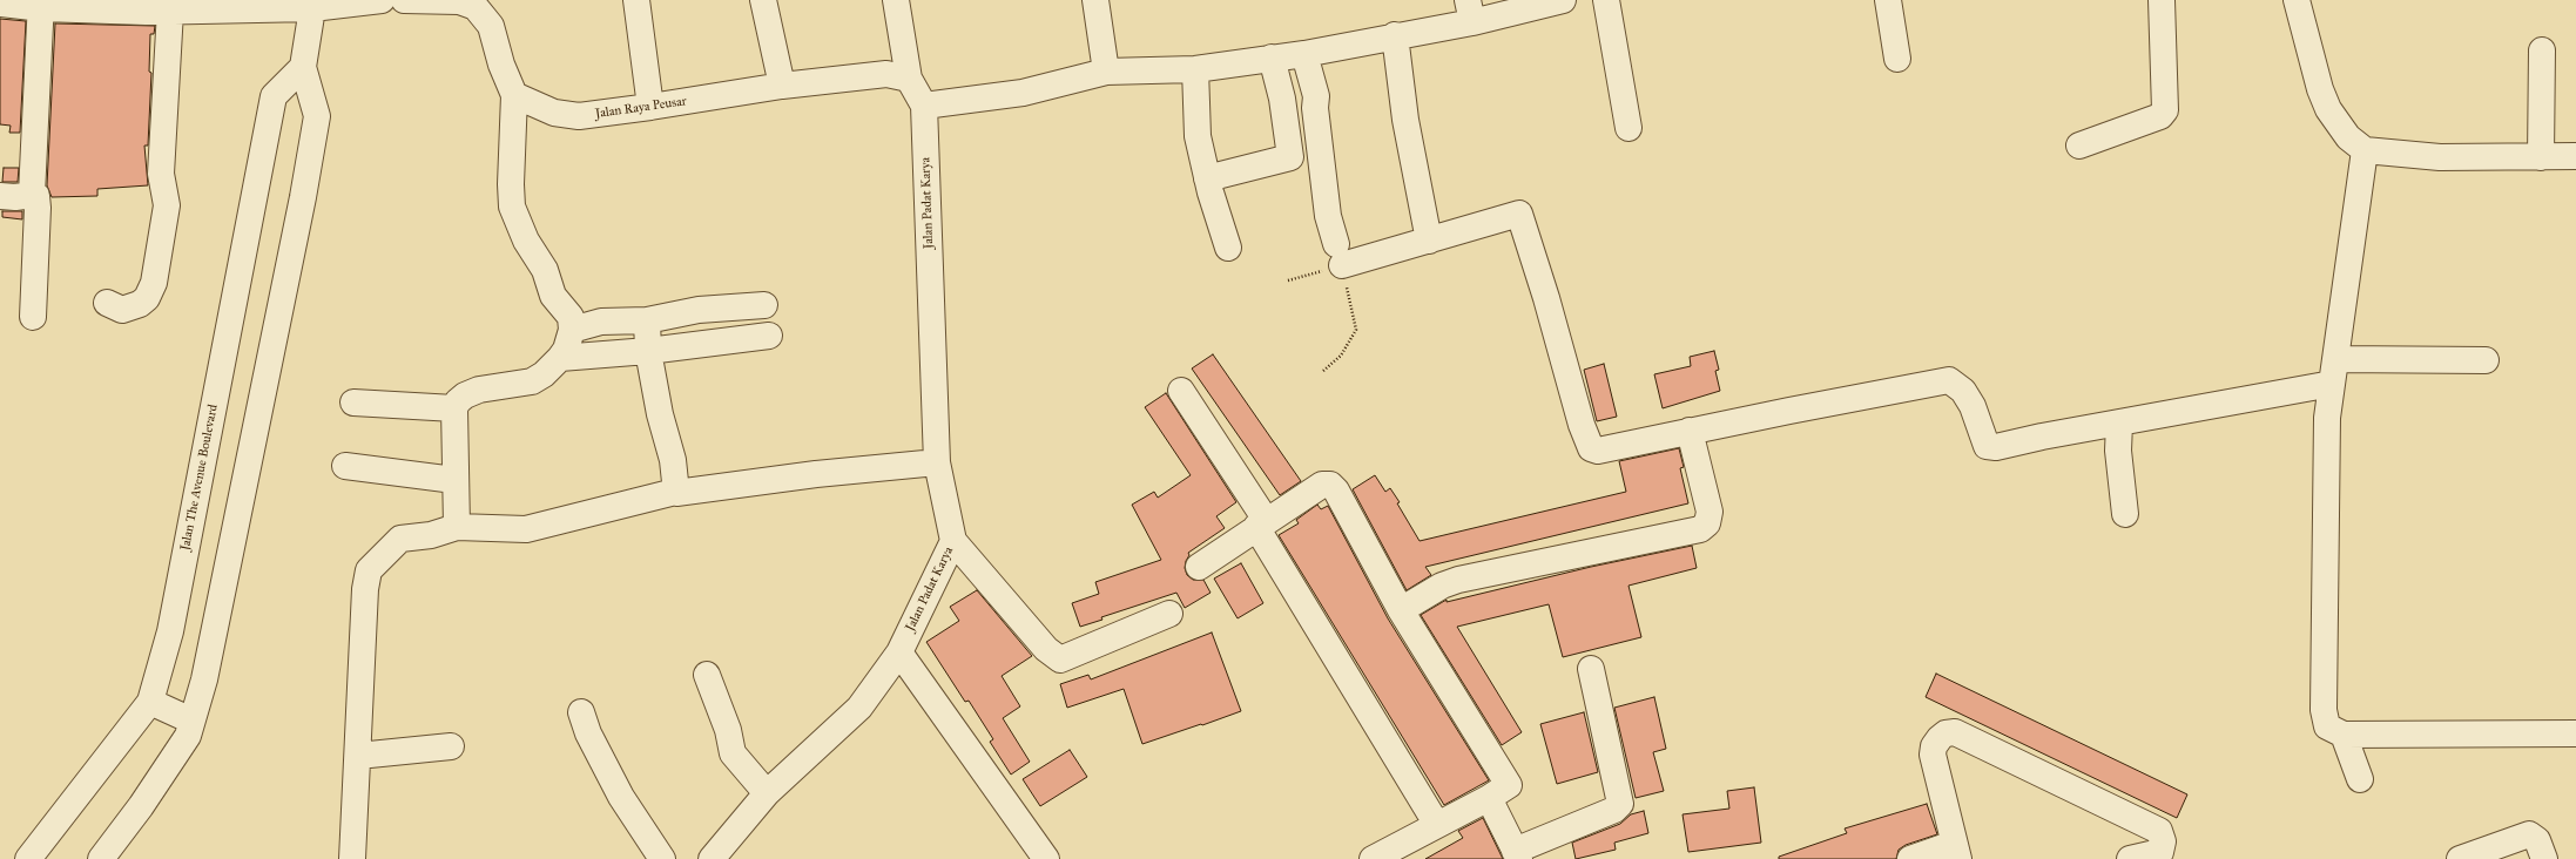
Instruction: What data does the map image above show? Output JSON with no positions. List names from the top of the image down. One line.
{"streets":{"street":["Jalan Raya Peusar","Jalan Padat Karya","Jalan The Avenue Boulevard"]}}
